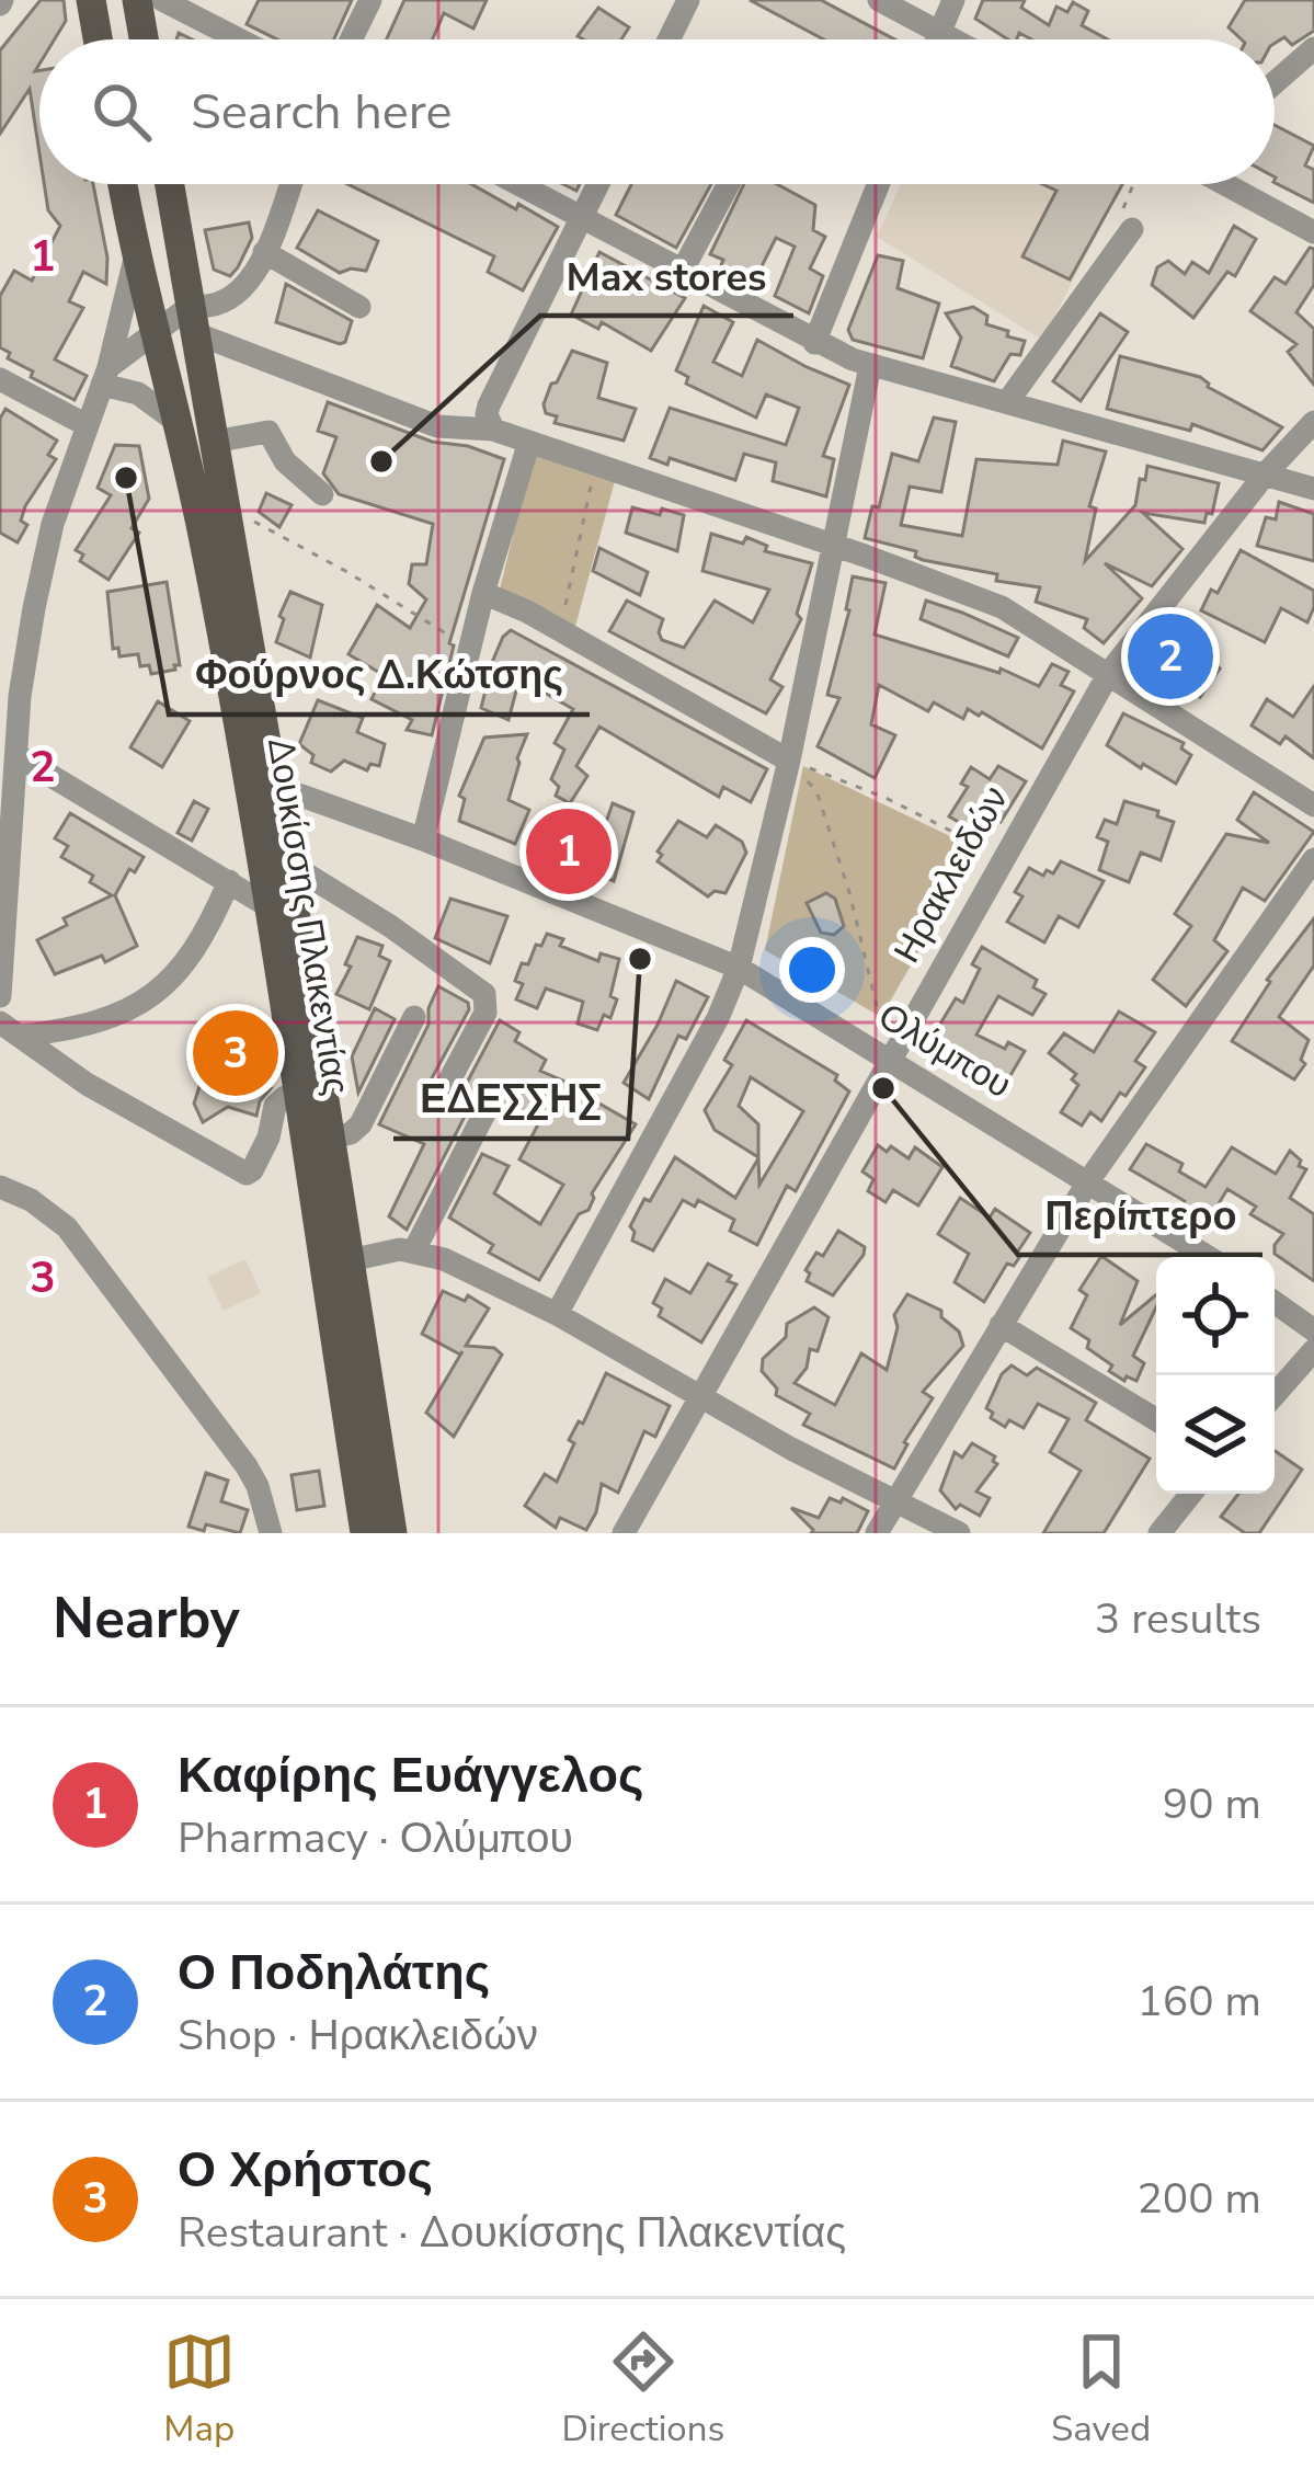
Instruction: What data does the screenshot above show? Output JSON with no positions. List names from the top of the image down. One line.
{"streets":{"main road":["Δουκίσσης Πλακεντίας"],"street":["Ηρακλειδών","Ολύμπου"]},"crossings":[["Ηρακλειδών","Ολύμπου"],["Δουκίσσης Πλακεντίας","Ολύμπου"]],"places":["Max stores","Φούρνος Δ.Κώτσης","ΕΔΕΣΣΗΣ","Περίπτερο"],"page":{"search":"Search here","pins":["2","1","3"],"heading":["Nearby","3 results"],"list":[{"mark":"1","name":"Καφίρης Ευάγγελος","note":"Pharmacy · Ολύμπου","value":"90 m"},{"mark":"2","name":"Ο Ποδηλάτης","note":"Shop · Ηρακλειδών","value":"160 m"},{"mark":"3","name":"Ο Χρήστος","note":"Restaurant · Δουκίσσης Πλακεντίας","value":"200 m"}],"nav":["Map","Directions","Saved"]},"grid":{"rows":["1","2","3"]}}
